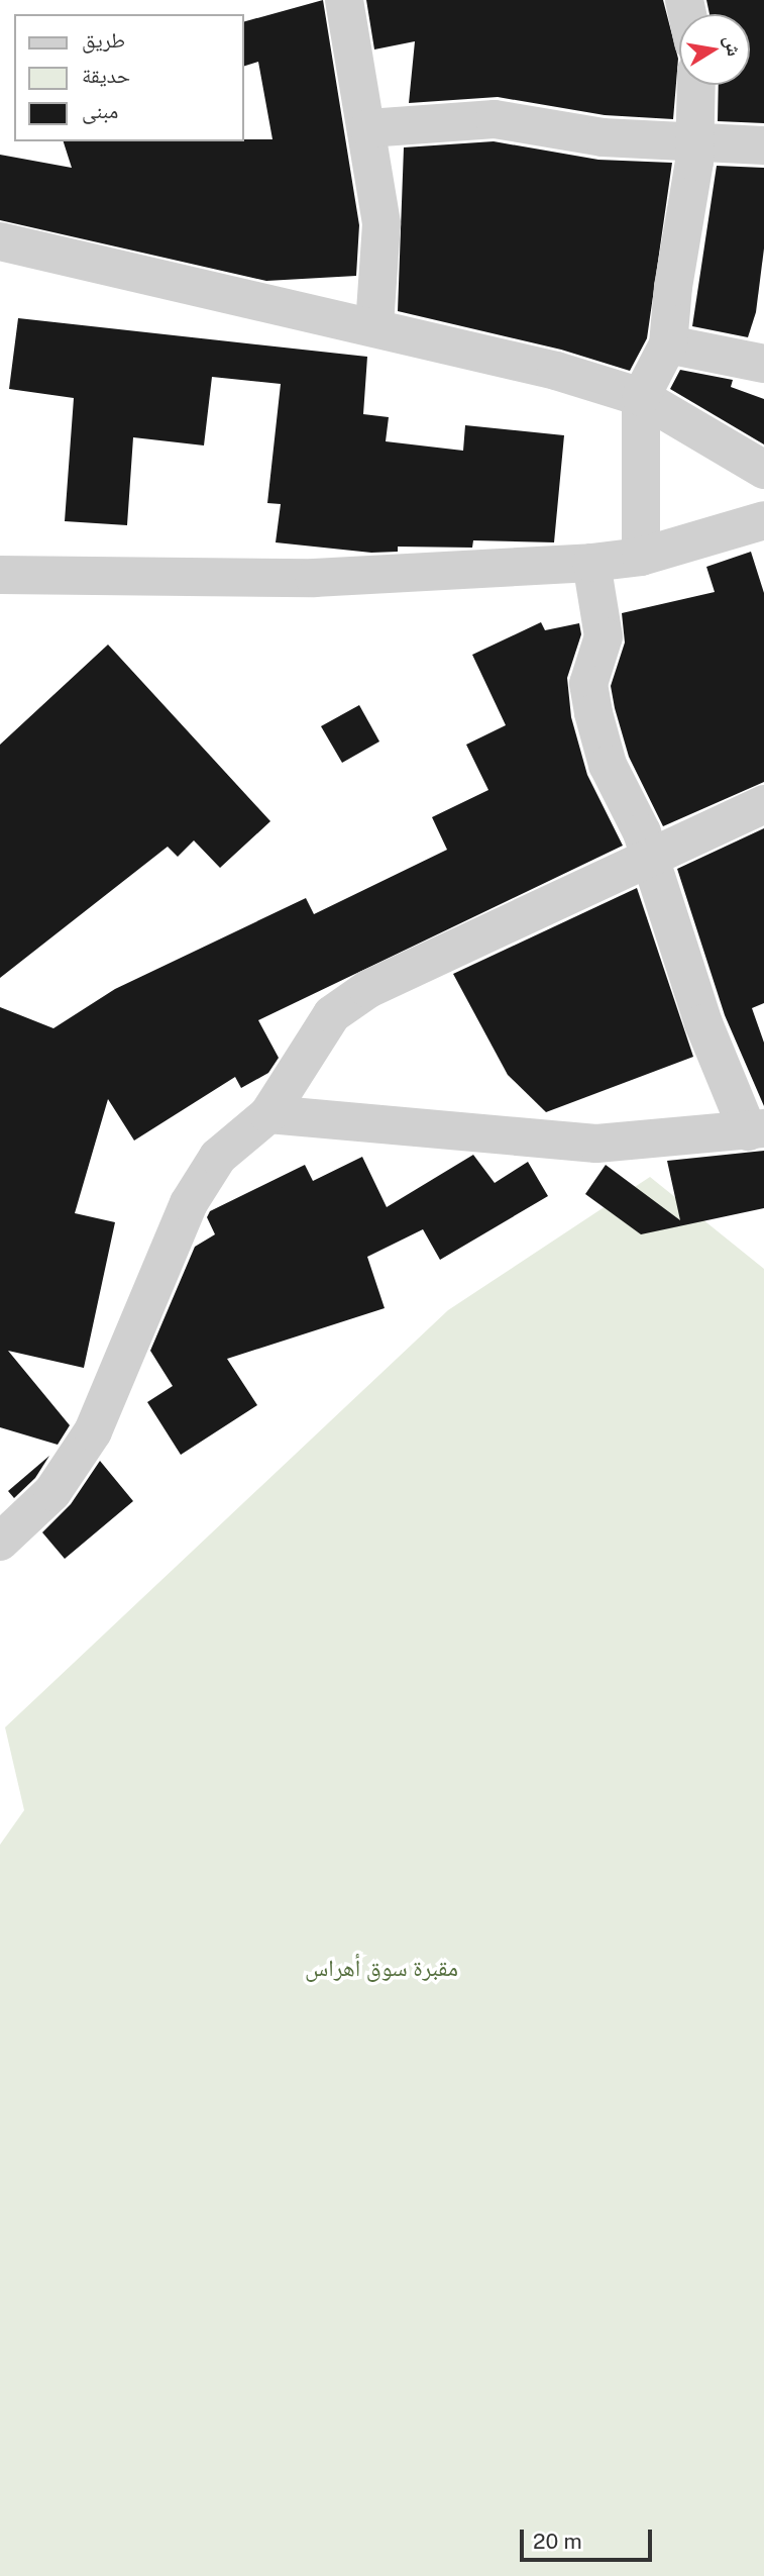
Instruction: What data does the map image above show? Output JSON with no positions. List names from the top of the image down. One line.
{"parks":["مقبرة سوق أهراس"],"legend":["طريق","حديقة","مبنى"],"scale_bar":"20 m","north":"right"}
